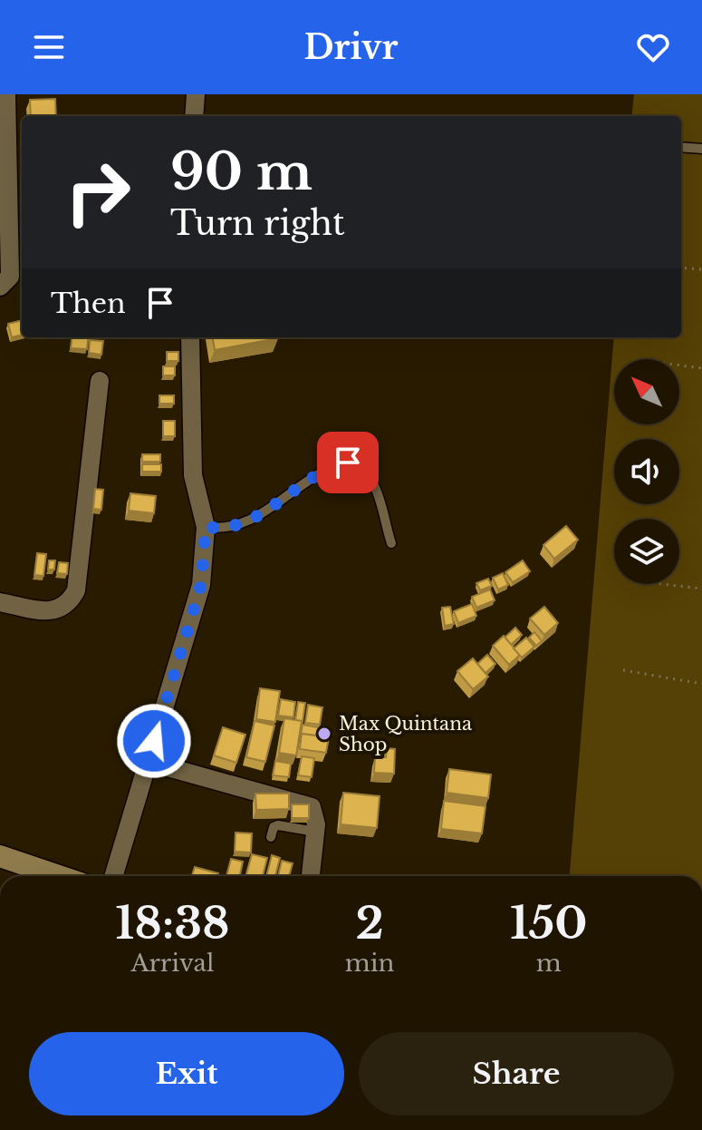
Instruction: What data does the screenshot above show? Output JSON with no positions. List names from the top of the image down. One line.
{"places":["Max Quintana Shop"],"north":"top left","page":{"header":"Drivr","turn":["90 m","Turn right"],"then":"Then","eta":["18:38","Arrival","2","min","150","m"],"buttons":["Exit","Share"]}}
